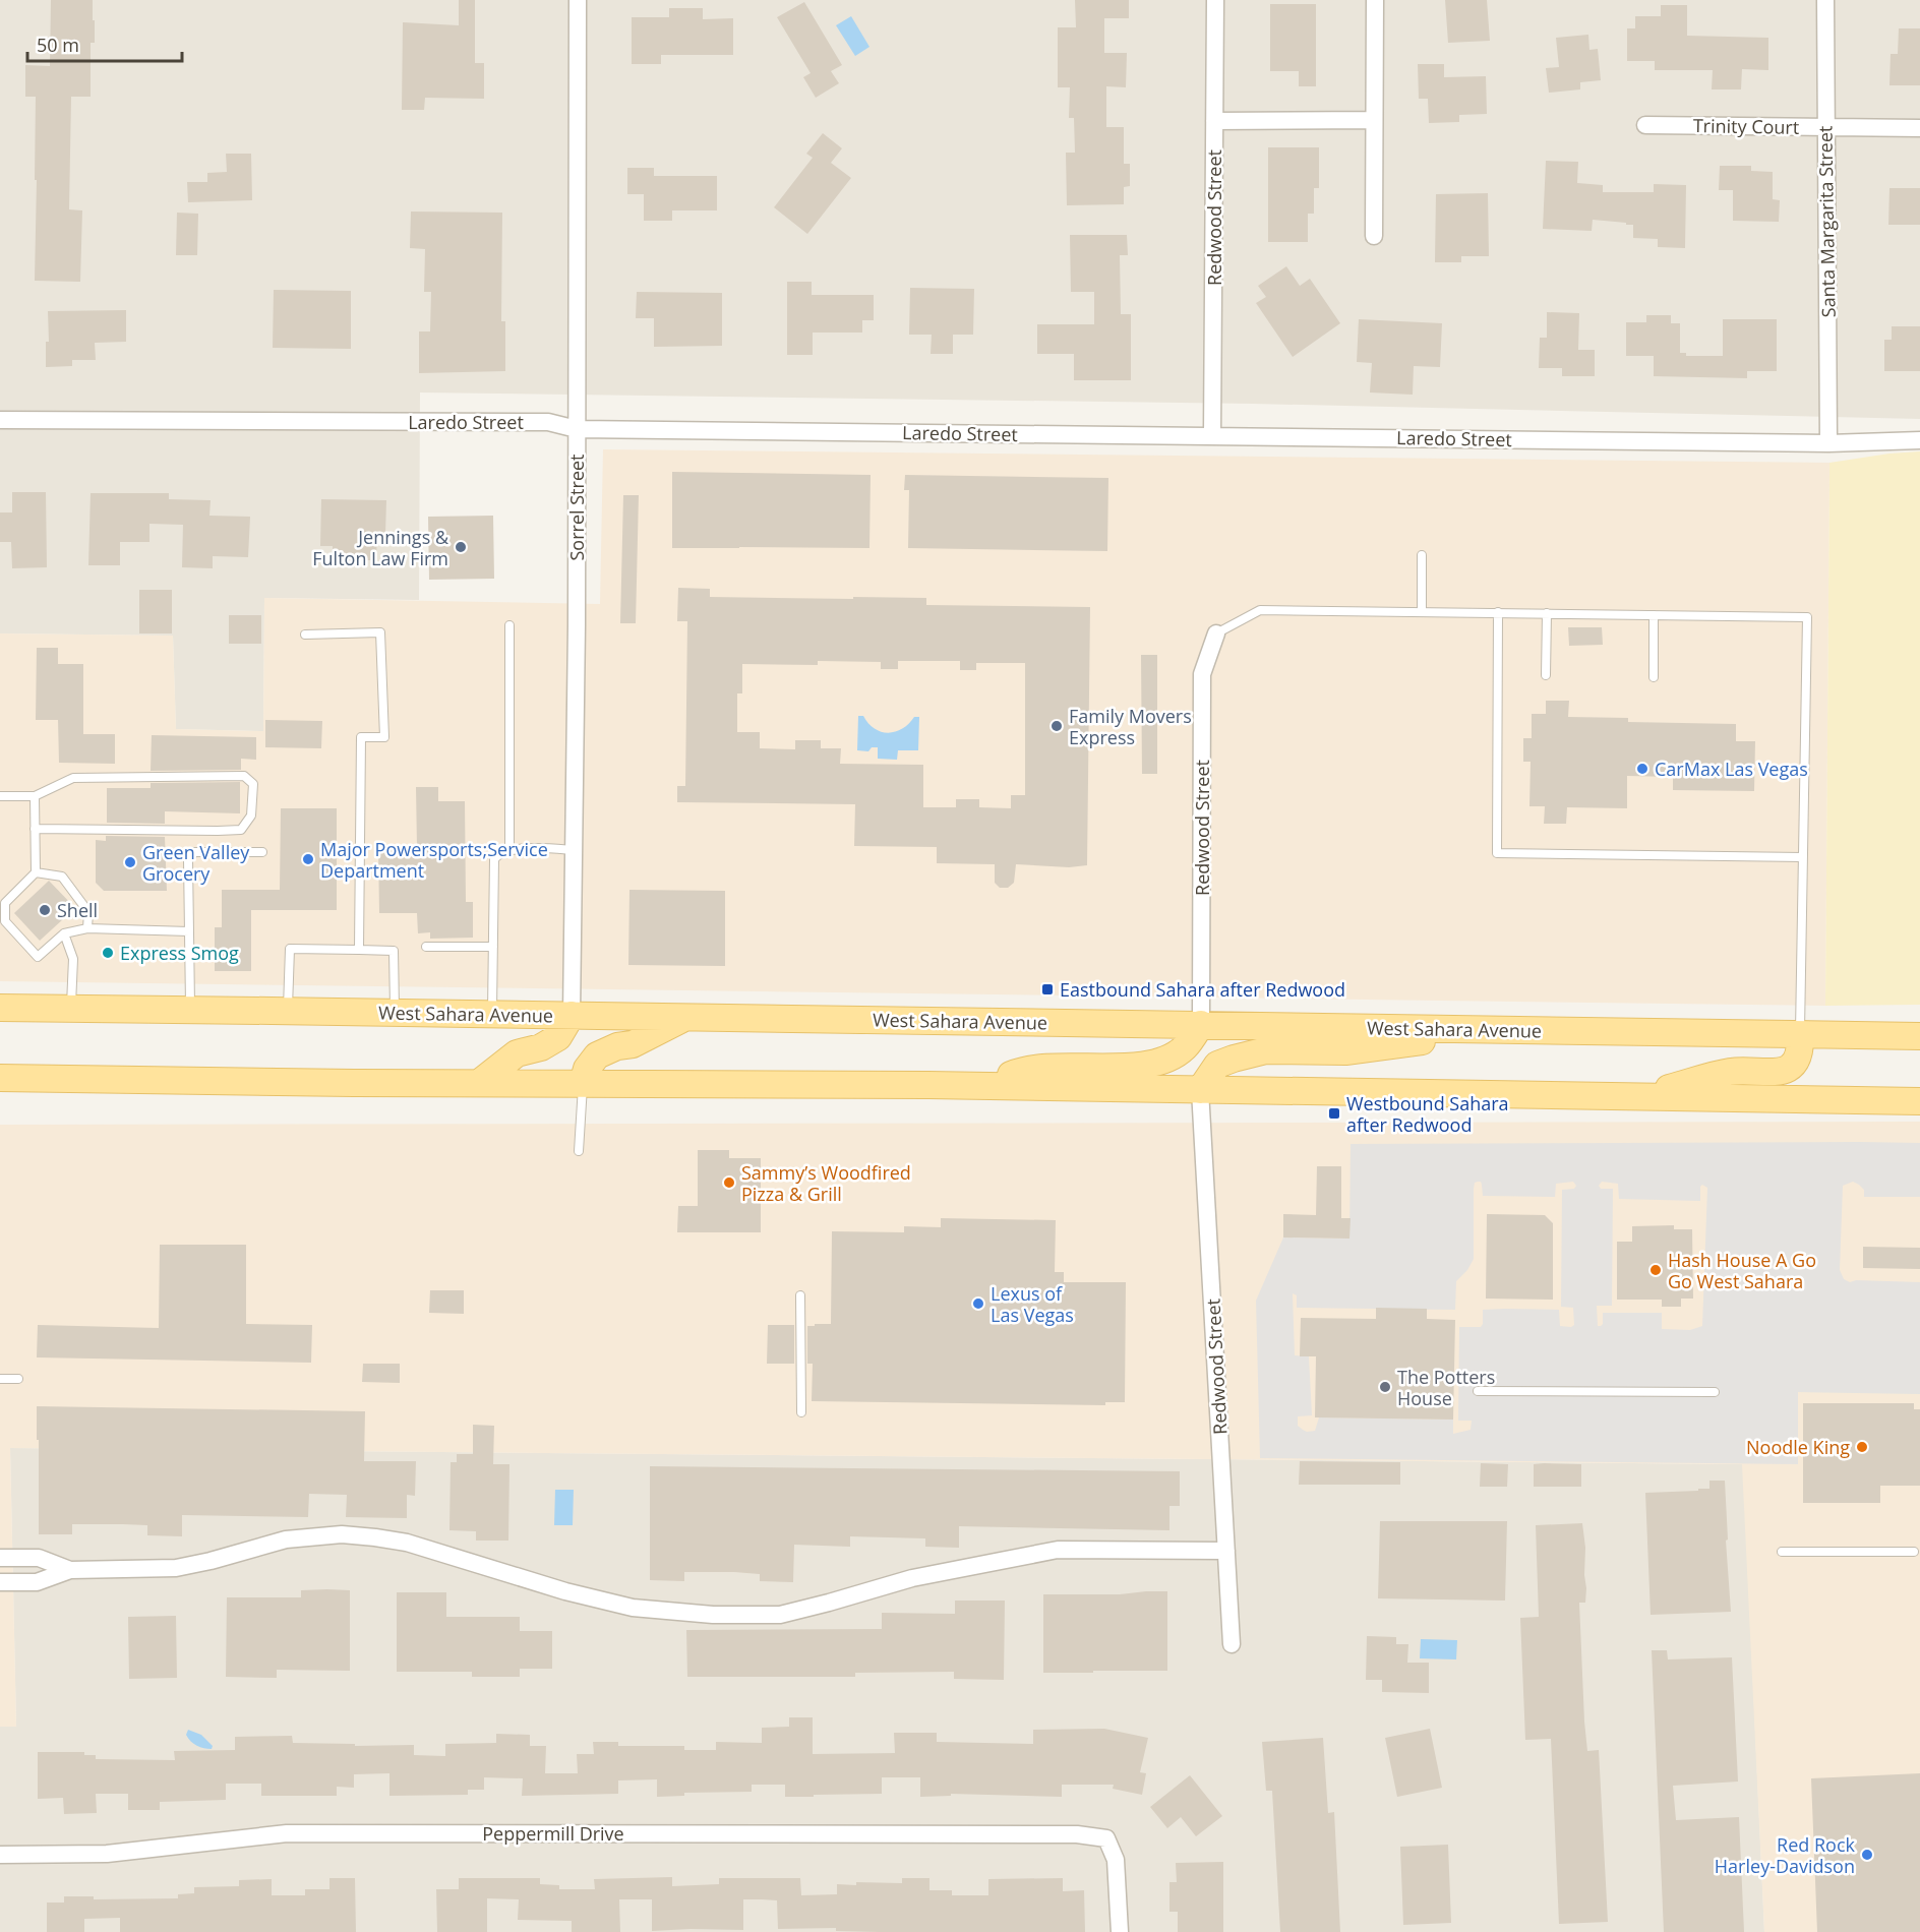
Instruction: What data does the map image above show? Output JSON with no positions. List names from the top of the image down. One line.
{"streets":{"main road":["West Sahara Avenue"],"street":["Trinity Court","Redwood Street","Santa Margarita Street","Laredo Street","Sorrel Street","Peppermill Drive"]},"crossings":[["Trinity Court","Santa Margarita Street"],["Redwood Street","Laredo Street"],["Redwood Street","West Sahara Avenue"],["Santa Margarita Street","Laredo Street"],["Laredo Street","Sorrel Street"],["Sorrel Street","West Sahara Avenue"]],"places":{"other":["Jennings & Fulton Law Firm","Family Movers Express","CarMax Las Vegas","Major Powersports;Service Department","Green Valley Grocery","Shell","Express Smog","Sammy’s Woodfired Pizza & Grill","Hash House A Go Go West Sahara","Lexus of Las Vegas","The Potters House","Noodle King","Red Rock Harley-Davidson"],"transit":["Eastbound Sahara after Redwood","Westbound Sahara after Redwood"]},"scale_bar":"50 m"}
